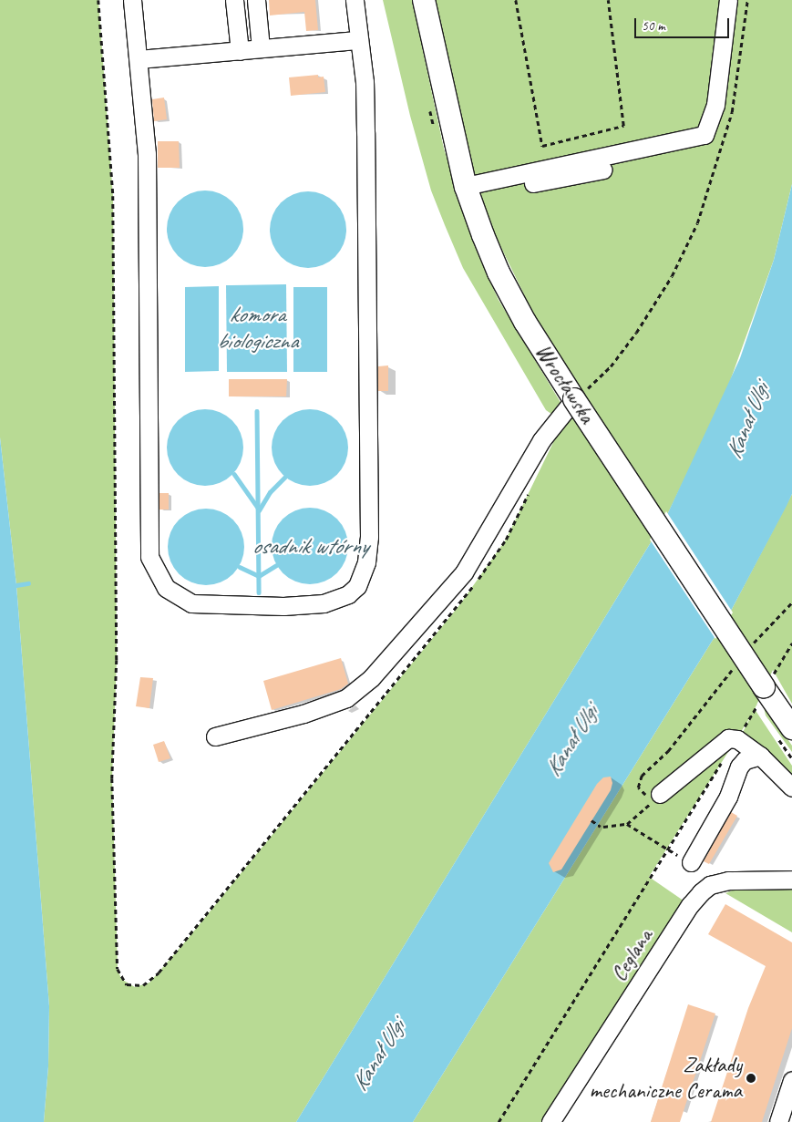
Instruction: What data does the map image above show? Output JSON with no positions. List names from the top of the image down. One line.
{"streets":{"main road":["Wrocławska"],"street":["Ceglana"]},"water":["komora biologiczna","Kanał Ulgi","osadnik wtórny"],"places":["Zakłady mechaniczne Cerama"],"scale_bar":"50 m"}
